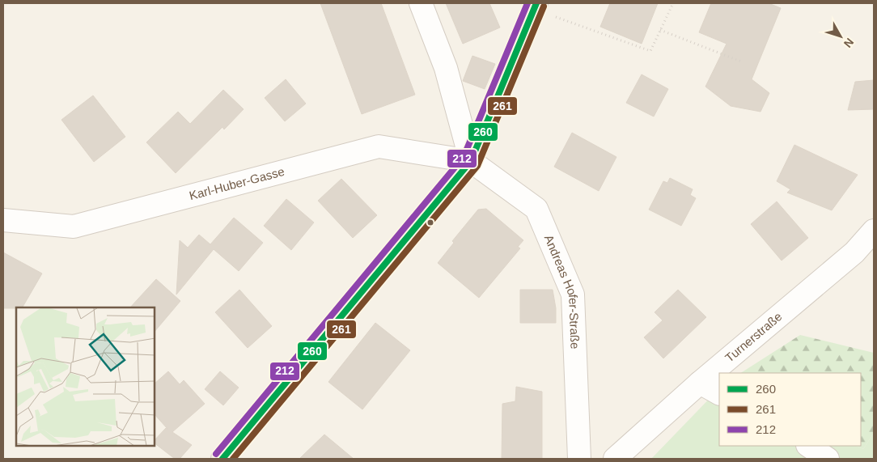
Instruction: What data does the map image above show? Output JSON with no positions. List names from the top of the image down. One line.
{"streets":{"street":["Karl-Huber-Gasse","Andreas Hofer-Straße","Turnerstraße"]},"crossings":[["Karl-Huber-Gasse","Andreas Hofer-Straße"]],"lines":["transit line 260","transit line 212","transit line 261"],"legend":["260","261","212"],"north":"bottom right"}
